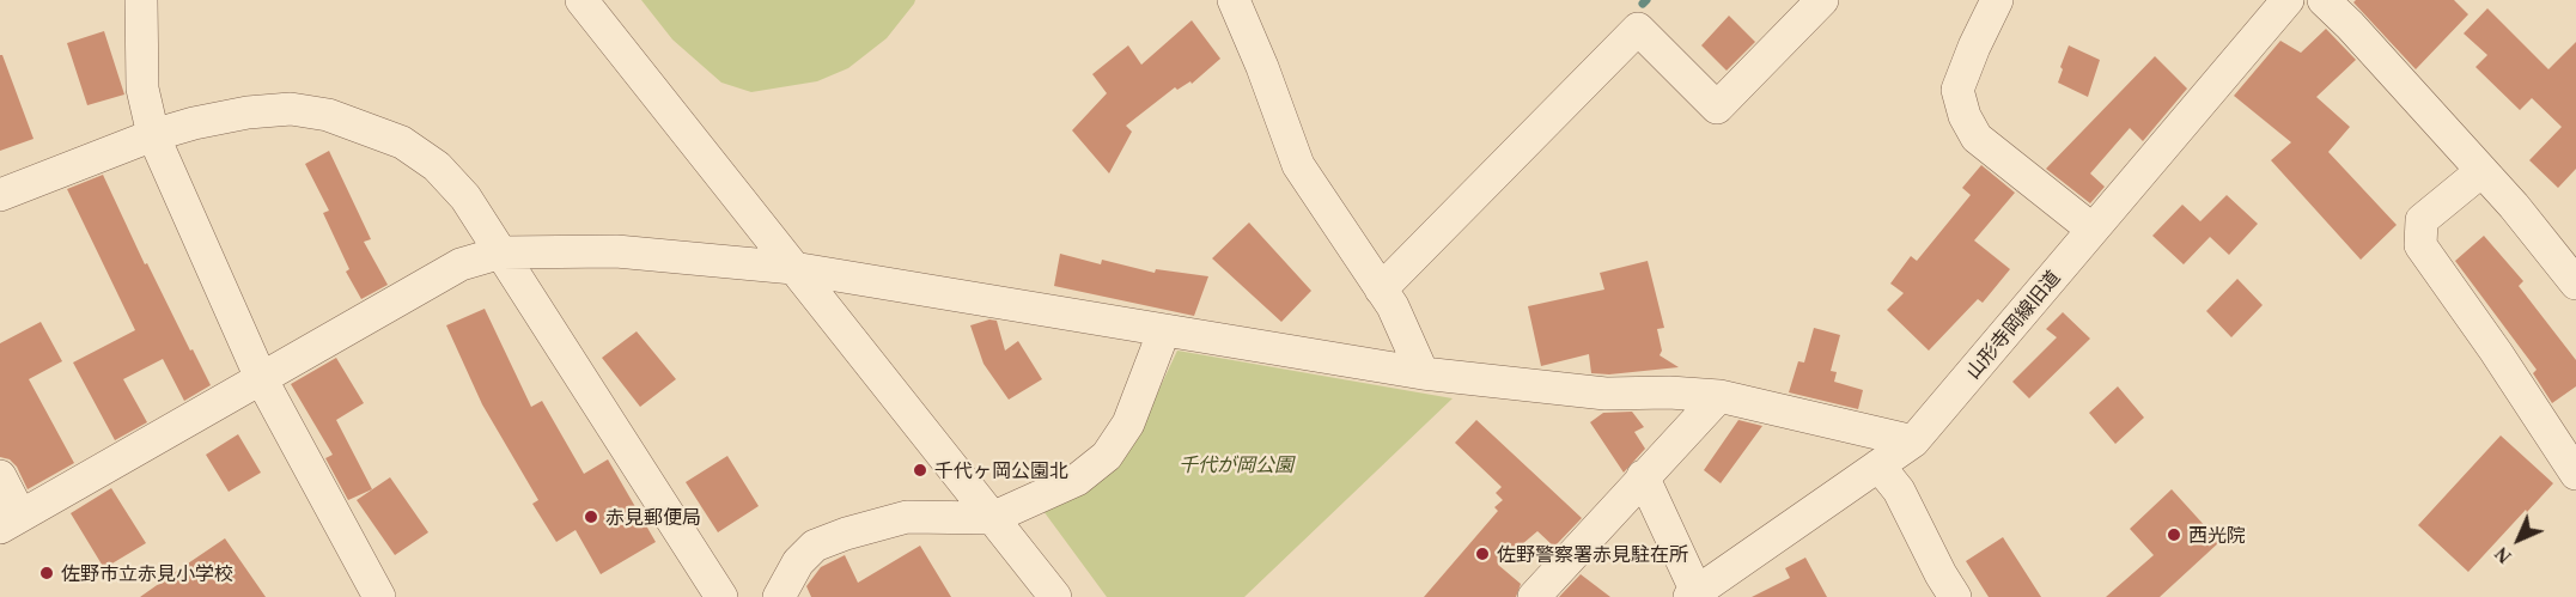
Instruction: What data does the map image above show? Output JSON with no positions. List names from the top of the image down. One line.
{"streets":{"street":["山形寺岡線旧道"]},"parks":["千代が岡公園"],"places":["千代ヶ岡公園北","赤見郵便局","西光院","佐野警察署赤見駐在所","佐野市立赤見小学校"],"north":"bottom left"}
